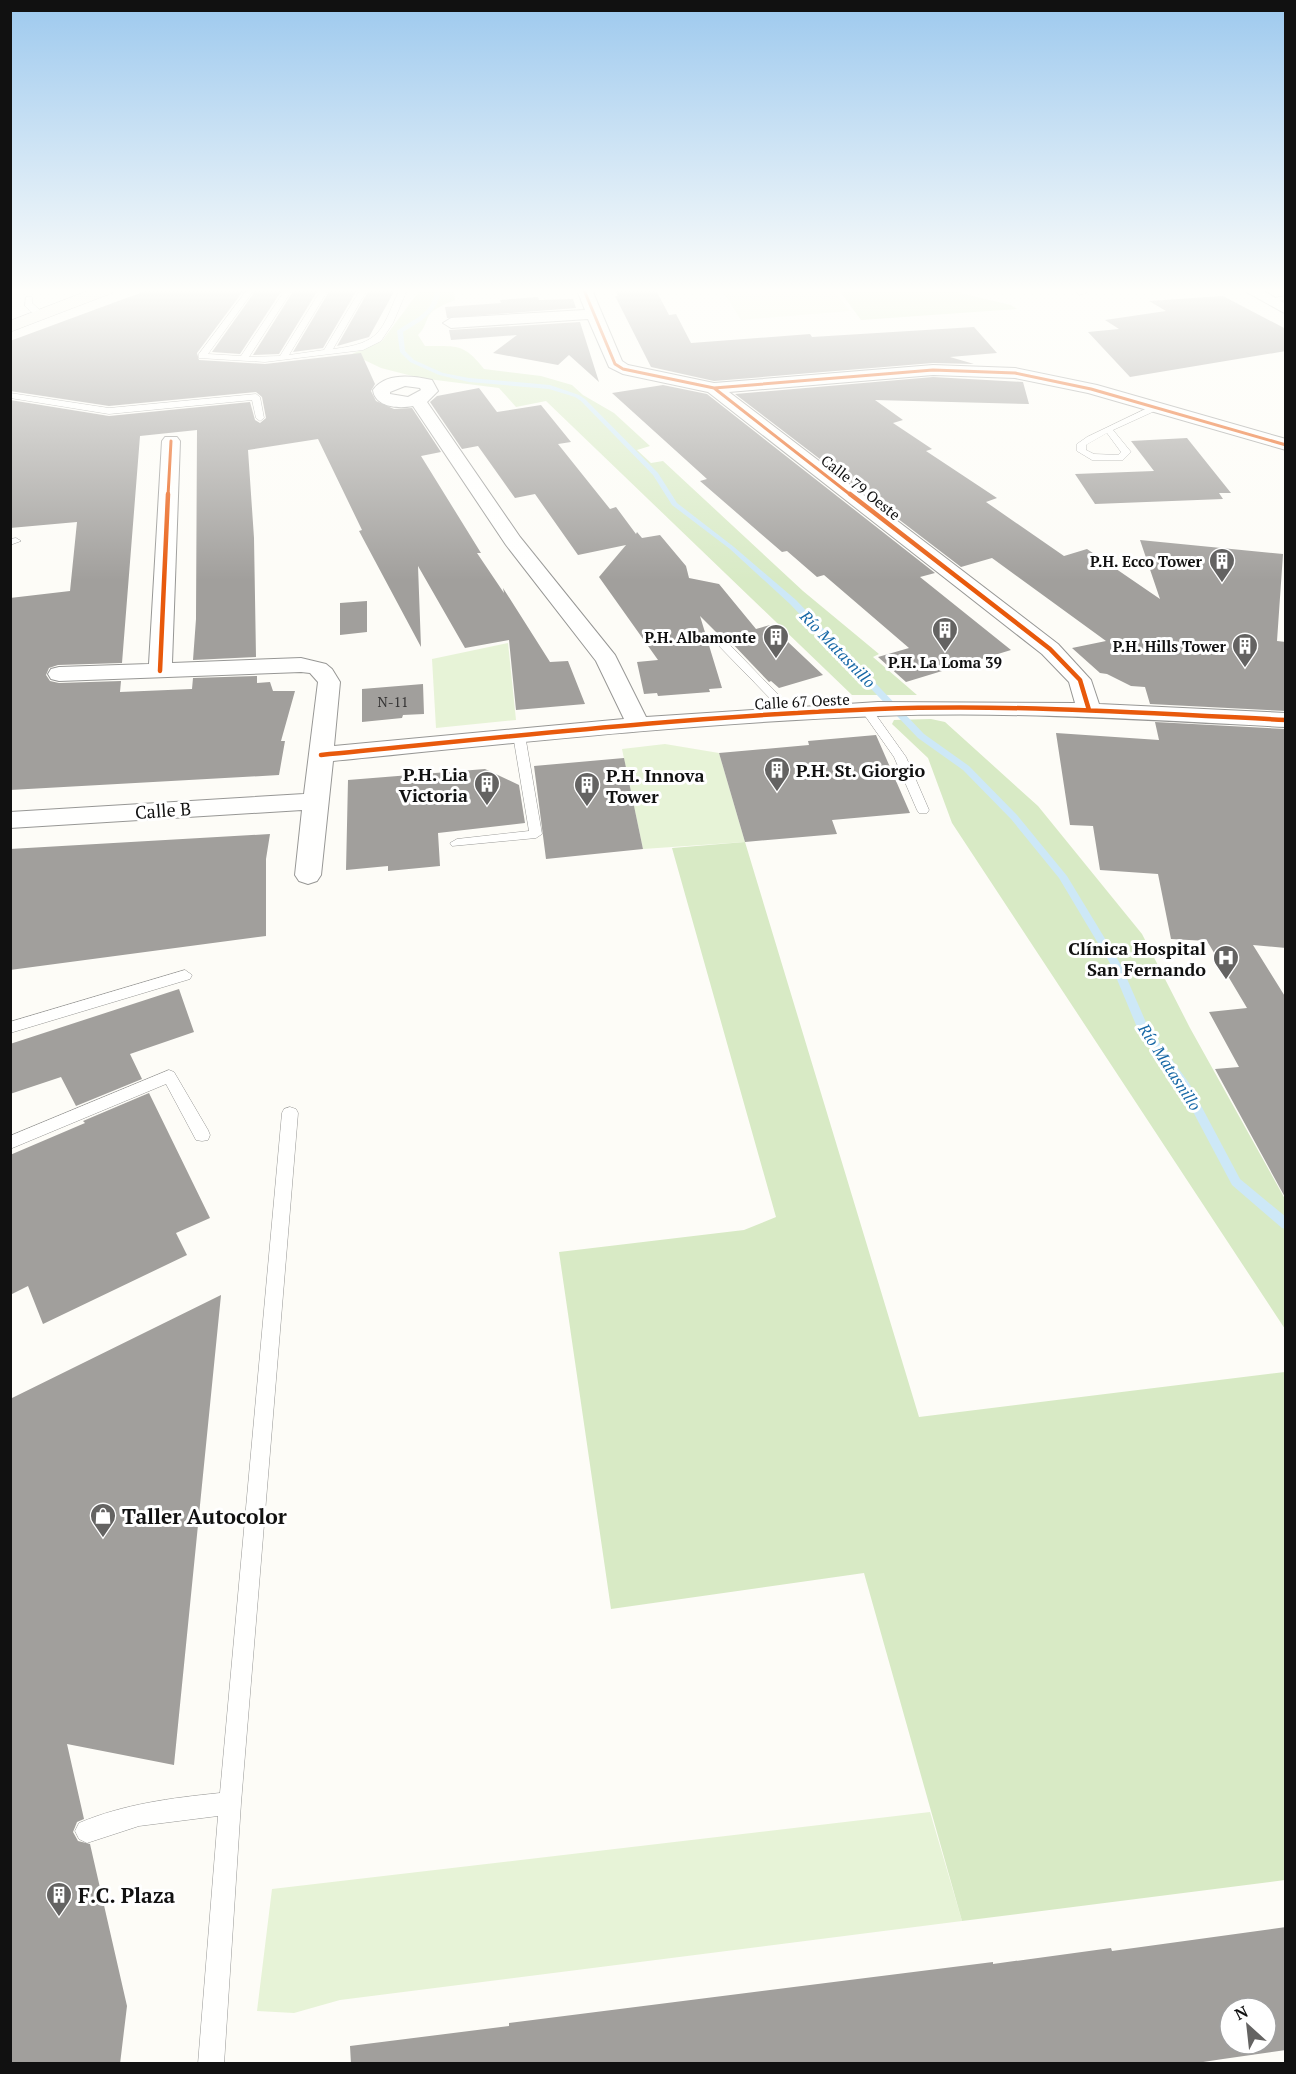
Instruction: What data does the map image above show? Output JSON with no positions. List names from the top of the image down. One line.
{"streets":{"street":["Calle 79 Oeste","Calle 67 Oeste","Calle B"]},"crossings":[["Calle 79 Oeste","Calle 67 Oeste"]],"water":["Río Matasnillo"],"places":{"building":["P.H. Ecco Tower","P.H. La Loma 39","P.H. Albamonte","P.H. Hills Tower","P.H. St. Giorgio","P.H. Lia Victoria","P.H. Innova Tower","F.C. Plaza"],"hospital":["Clínica Hospital San Fernando"],"shop":["Taller Autocolor"]},"house_numbers":["N-11"],"north":"top left"}
